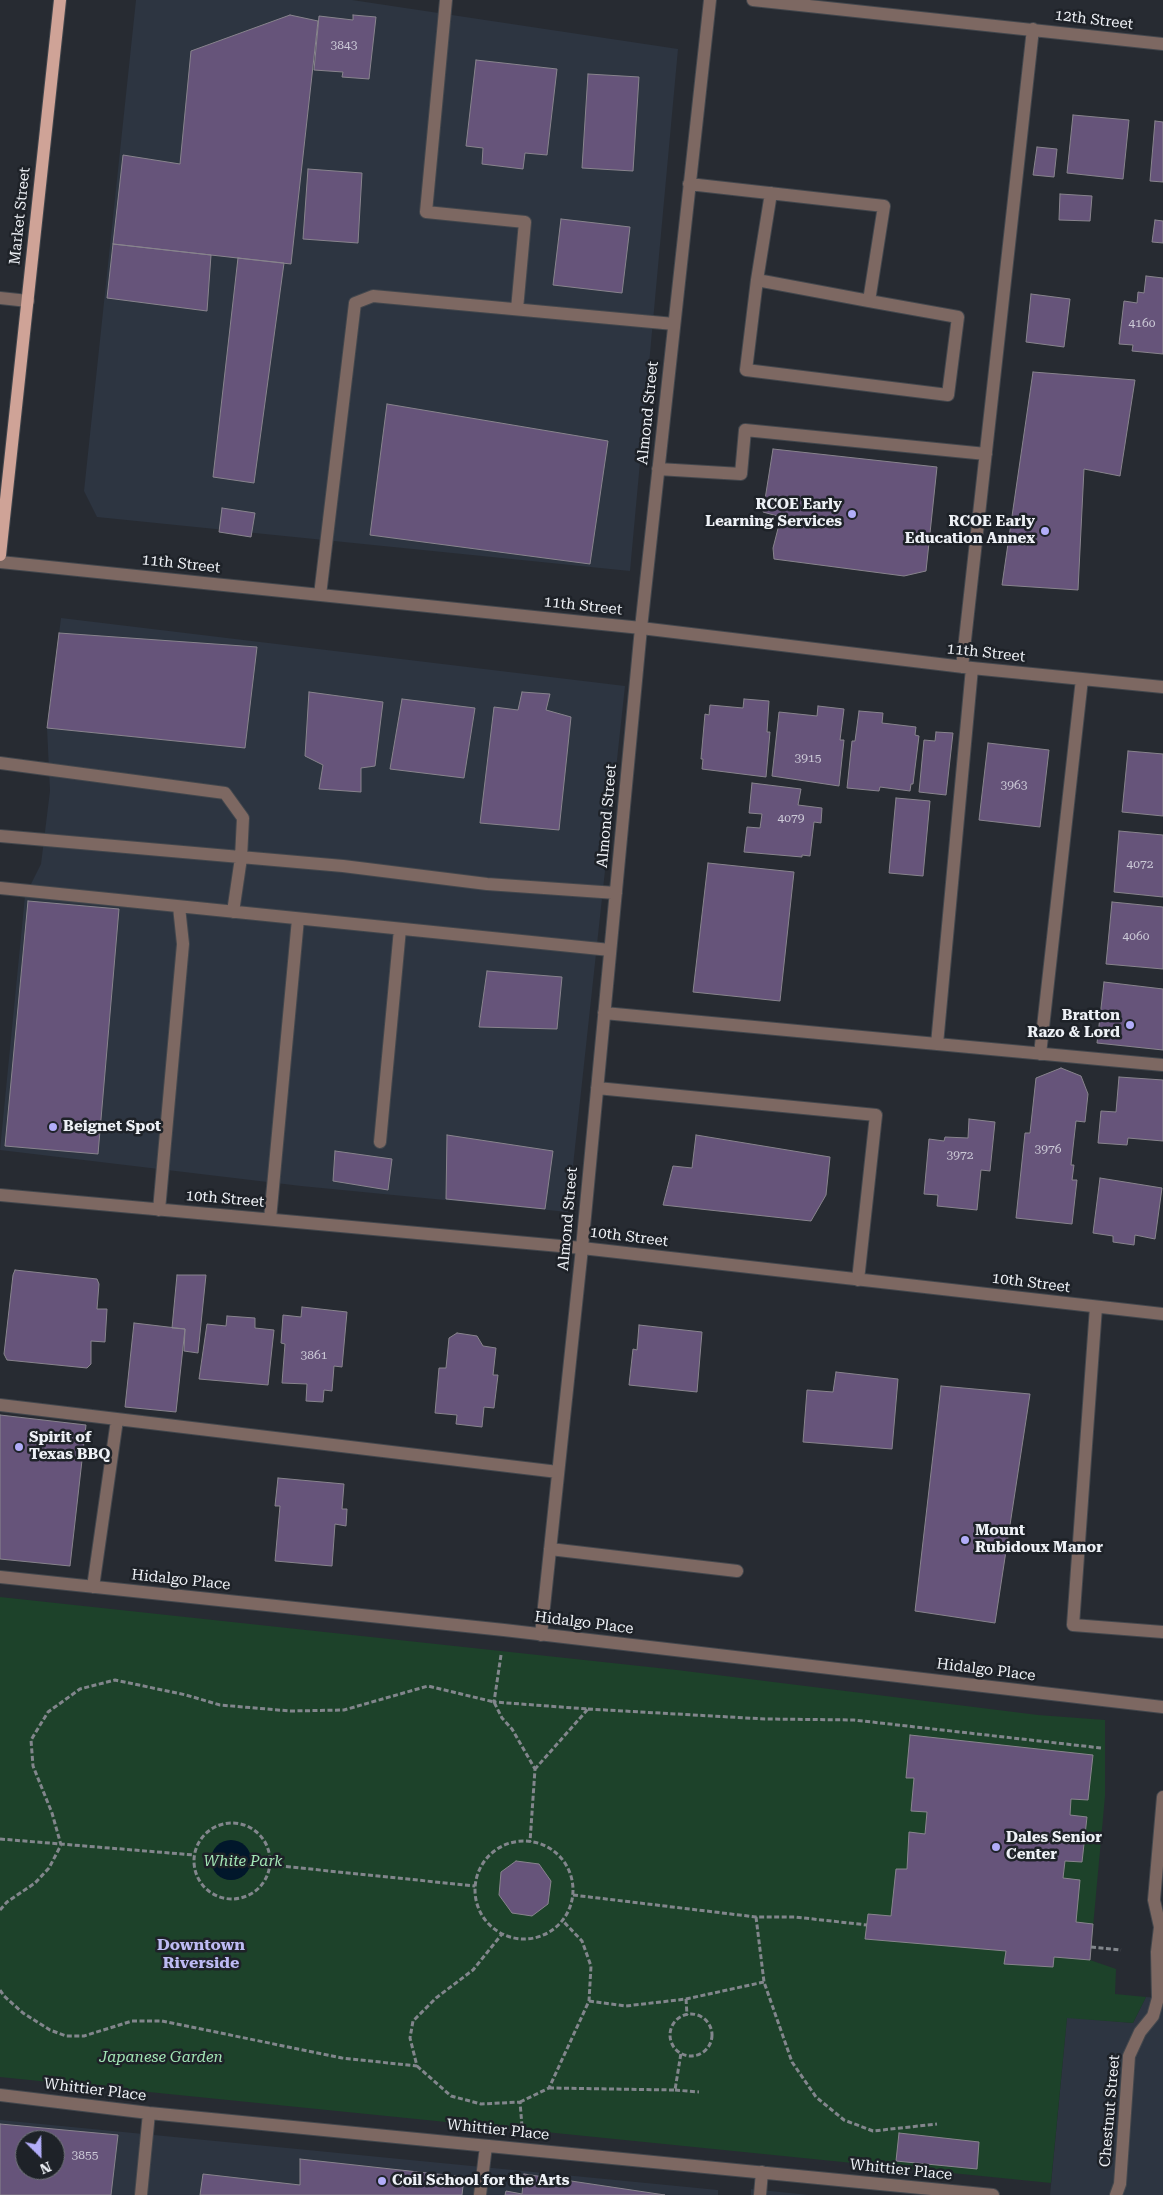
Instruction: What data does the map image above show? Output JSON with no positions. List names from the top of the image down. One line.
{"streets":{"main road":["Market Street"],"street":["12th Street","Almond Street","11th Street","10th Street","Hidalgo Place","Whittier Place","Chestnut Street"]},"crossings":[["Almond Street","11th Street"],["Almond Street","10th Street"],["Almond Street","Hidalgo Place"]],"districts":["Downtown Riverside"],"parks":["White Park","Japanese Garden"],"places":["RCOE Early Learning Services","RCOE Early Education Annex","Bratton Razo & Lord","Beignet Spot","Spirit of Texas BBQ","Mount Rubidoux Manor","Dales Senior Center","Coil School for the Arts"],"house_numbers":["3843","4160","3915","3963","4079","4072","4060","3976","3972","3861","3855"],"north":"bottom right"}
